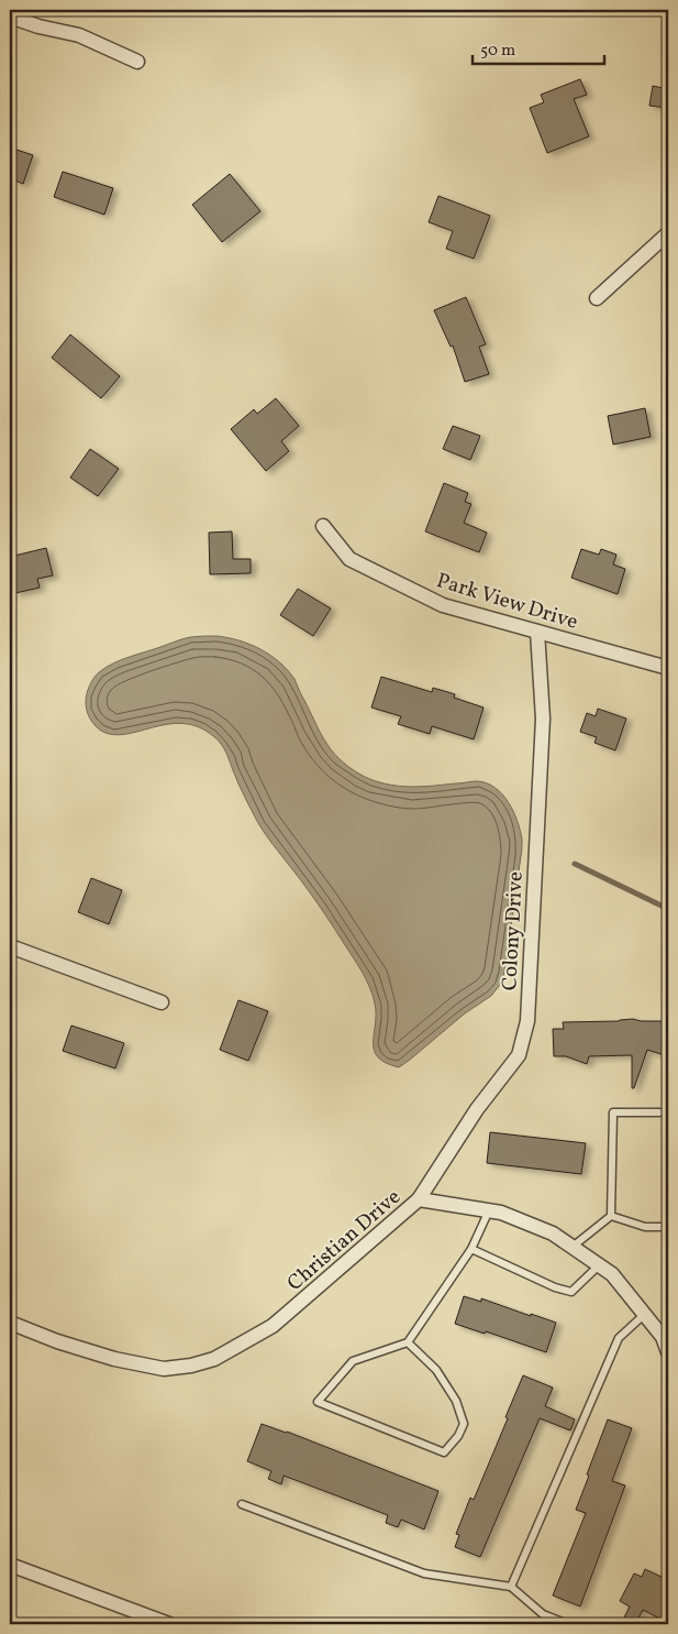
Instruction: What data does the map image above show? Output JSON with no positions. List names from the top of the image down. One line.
{"streets":{"street":["Park View Drive","Colony Drive","Christian Drive"]},"crossings":[["Park View Drive","Colony Drive"],["Colony Drive","Christian Drive"]],"scale_bar":"50 m"}
